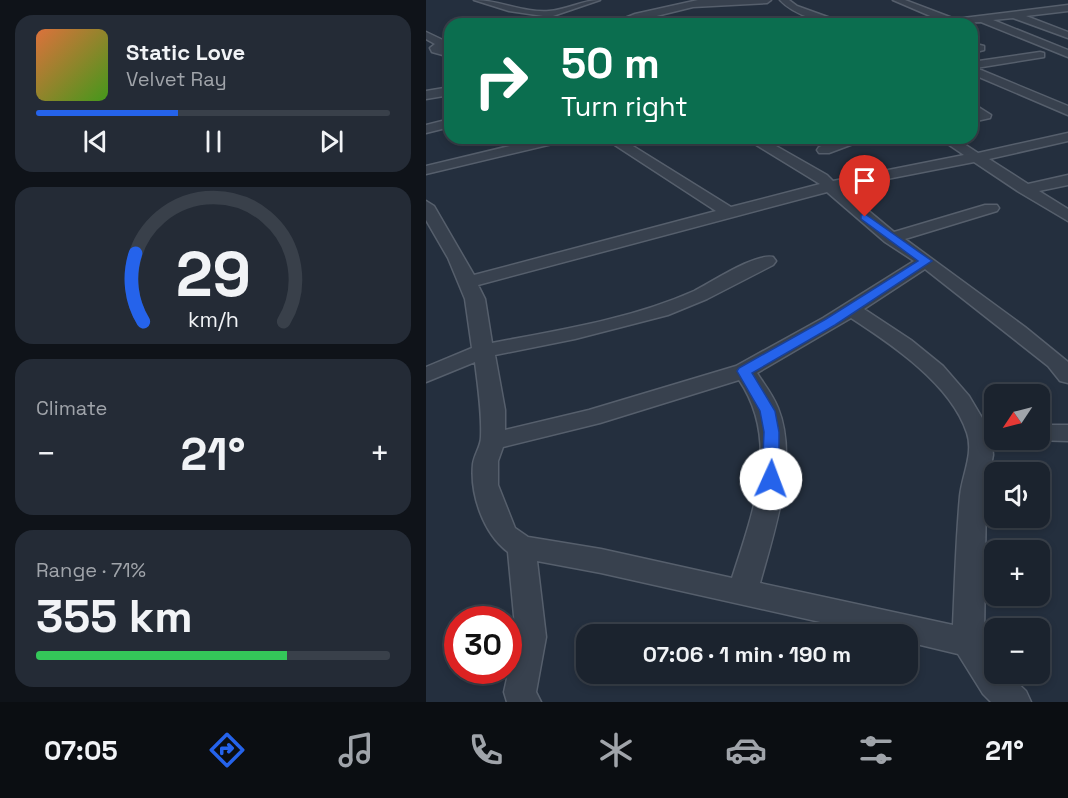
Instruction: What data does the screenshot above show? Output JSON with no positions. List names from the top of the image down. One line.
{"north":"bottom left","page":{"turn":["50 m","Turn right"],"song":["Static Love","Velvet Ray"],"tile":["Climate",["Range · 71%","355 km"]],"map_buttons":["+","−"],"heat":["−","21°","+"],"limit":"30","trip":"07:06 · 1 min · 190 m","tabs":["07:05","21°"],"gauge":["29","km/h"]}}
